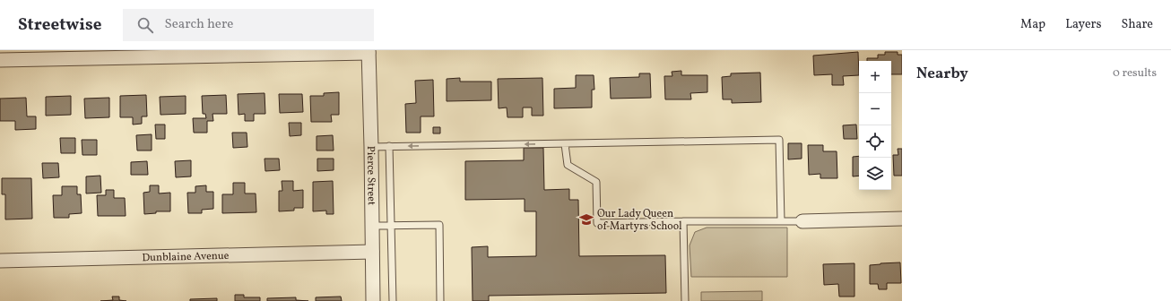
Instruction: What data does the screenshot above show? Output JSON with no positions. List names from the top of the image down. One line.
{"streets":{"street":["Pierce Street","Dunblaine Avenue"]},"crossings":[["Pierce Street","Dunblaine Avenue"]],"places":{"school or university":["Our Lady Queen of Martyrs School"]},"page":{"header":"Streetwise","search":"Search here","nav":["Map","Layers","Share"],"heading":["Nearby","0 results"],"map_buttons":["+","−"]}}
